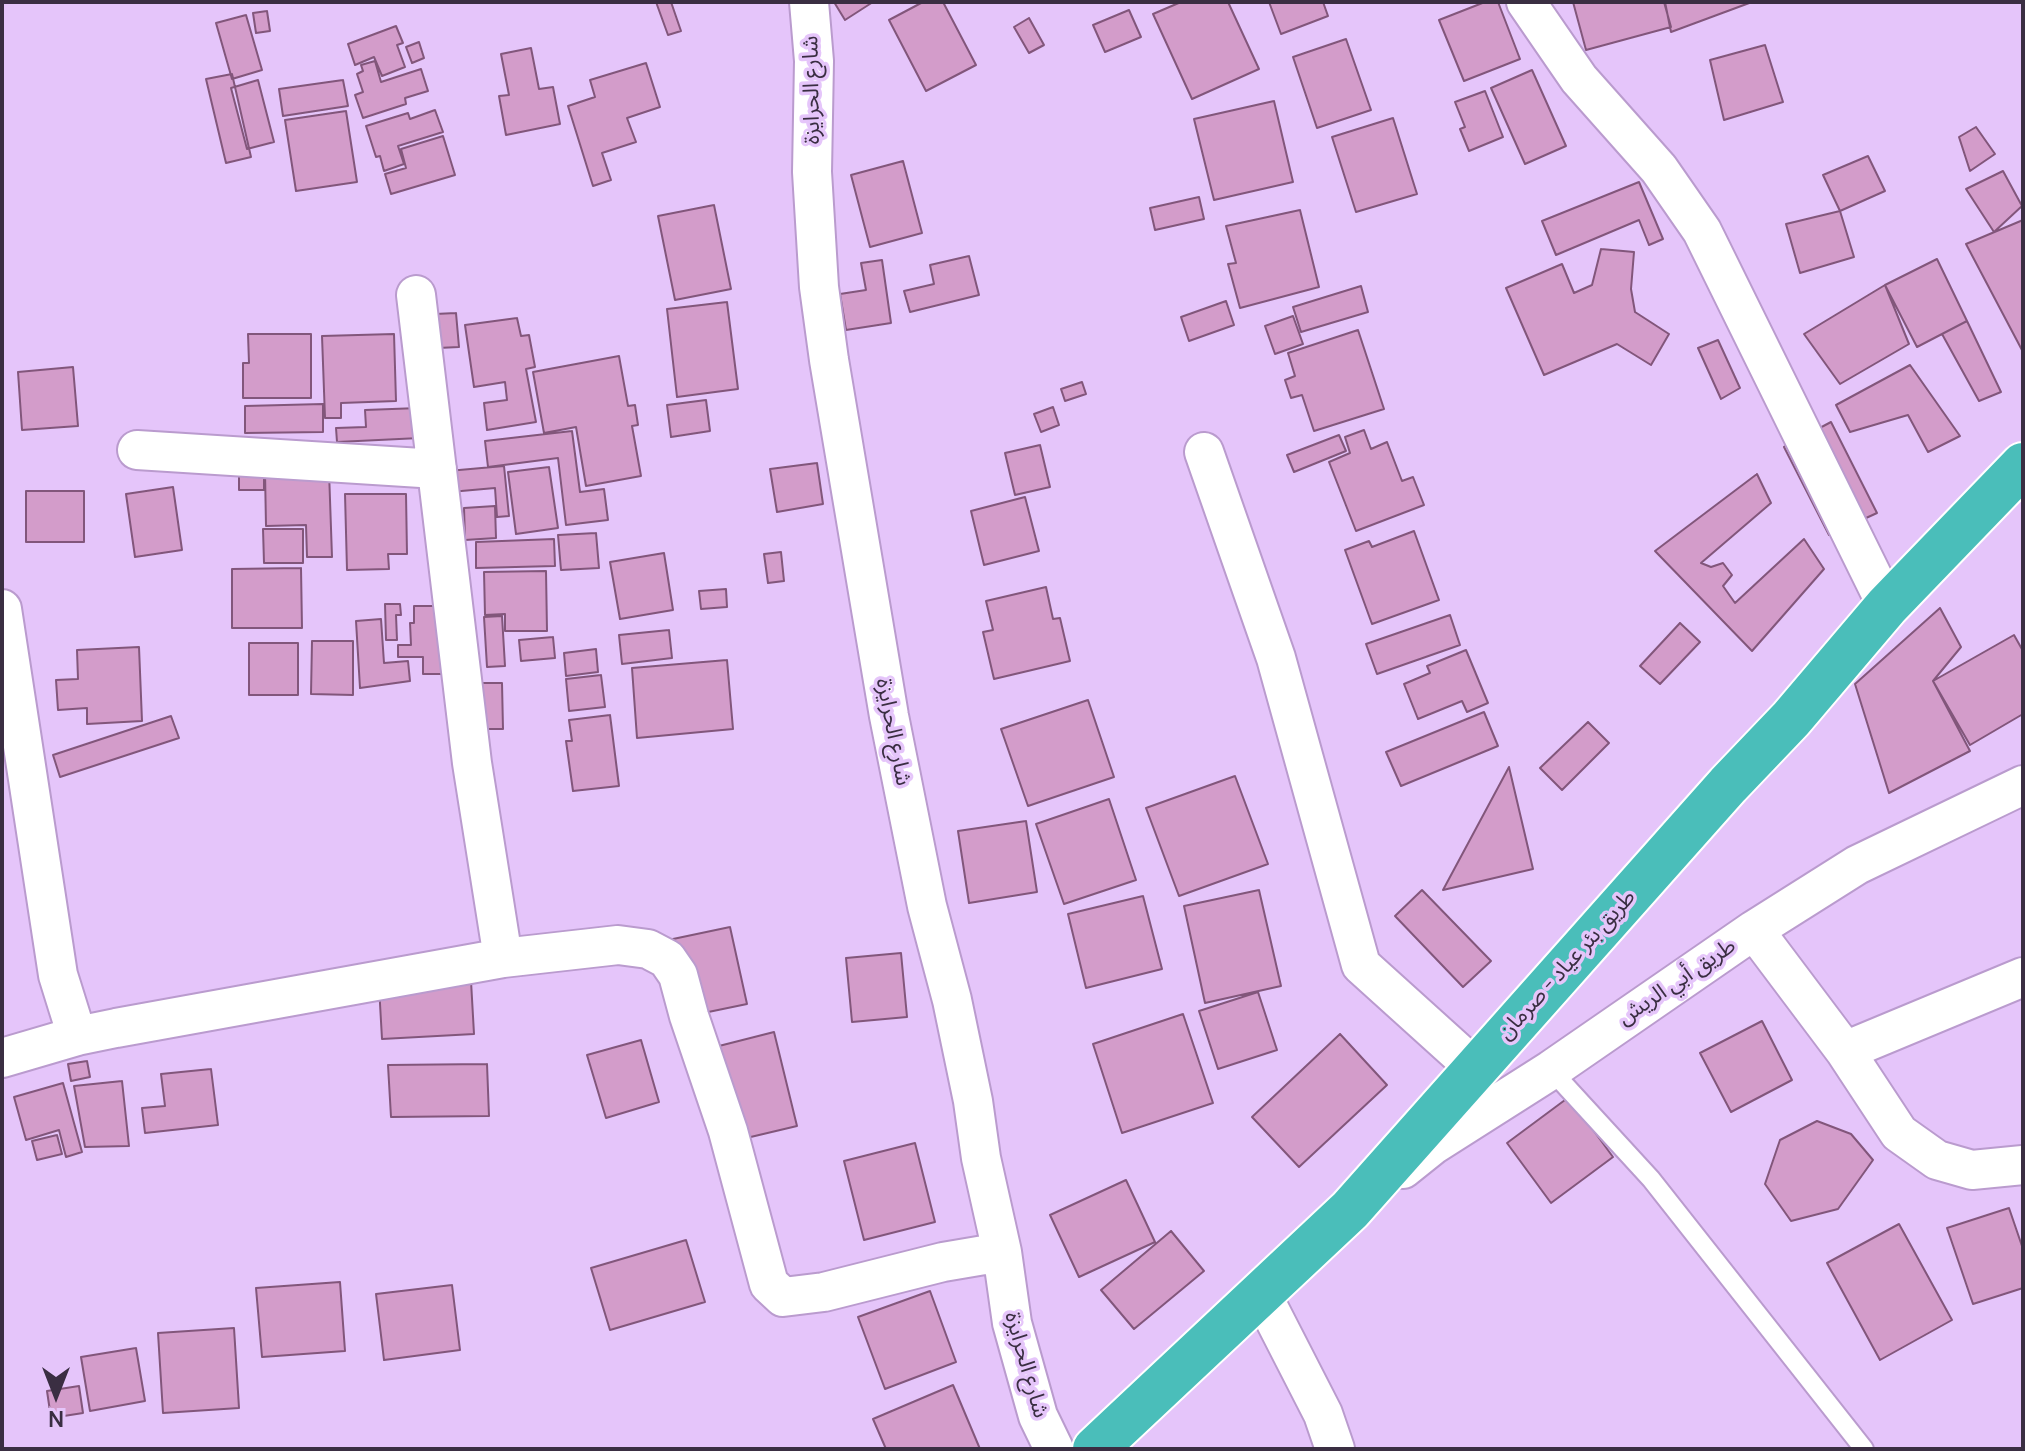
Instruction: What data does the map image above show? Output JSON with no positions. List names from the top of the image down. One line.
{"streets":{"highway":["طريق بئر عياد - صرمان"],"street":["شارع الحرايزة","طريق أبي الريش"]},"crossings":[["طريق بئر عياد - صرمان","طريق أبي الريش"]],"north":"bottom"}
